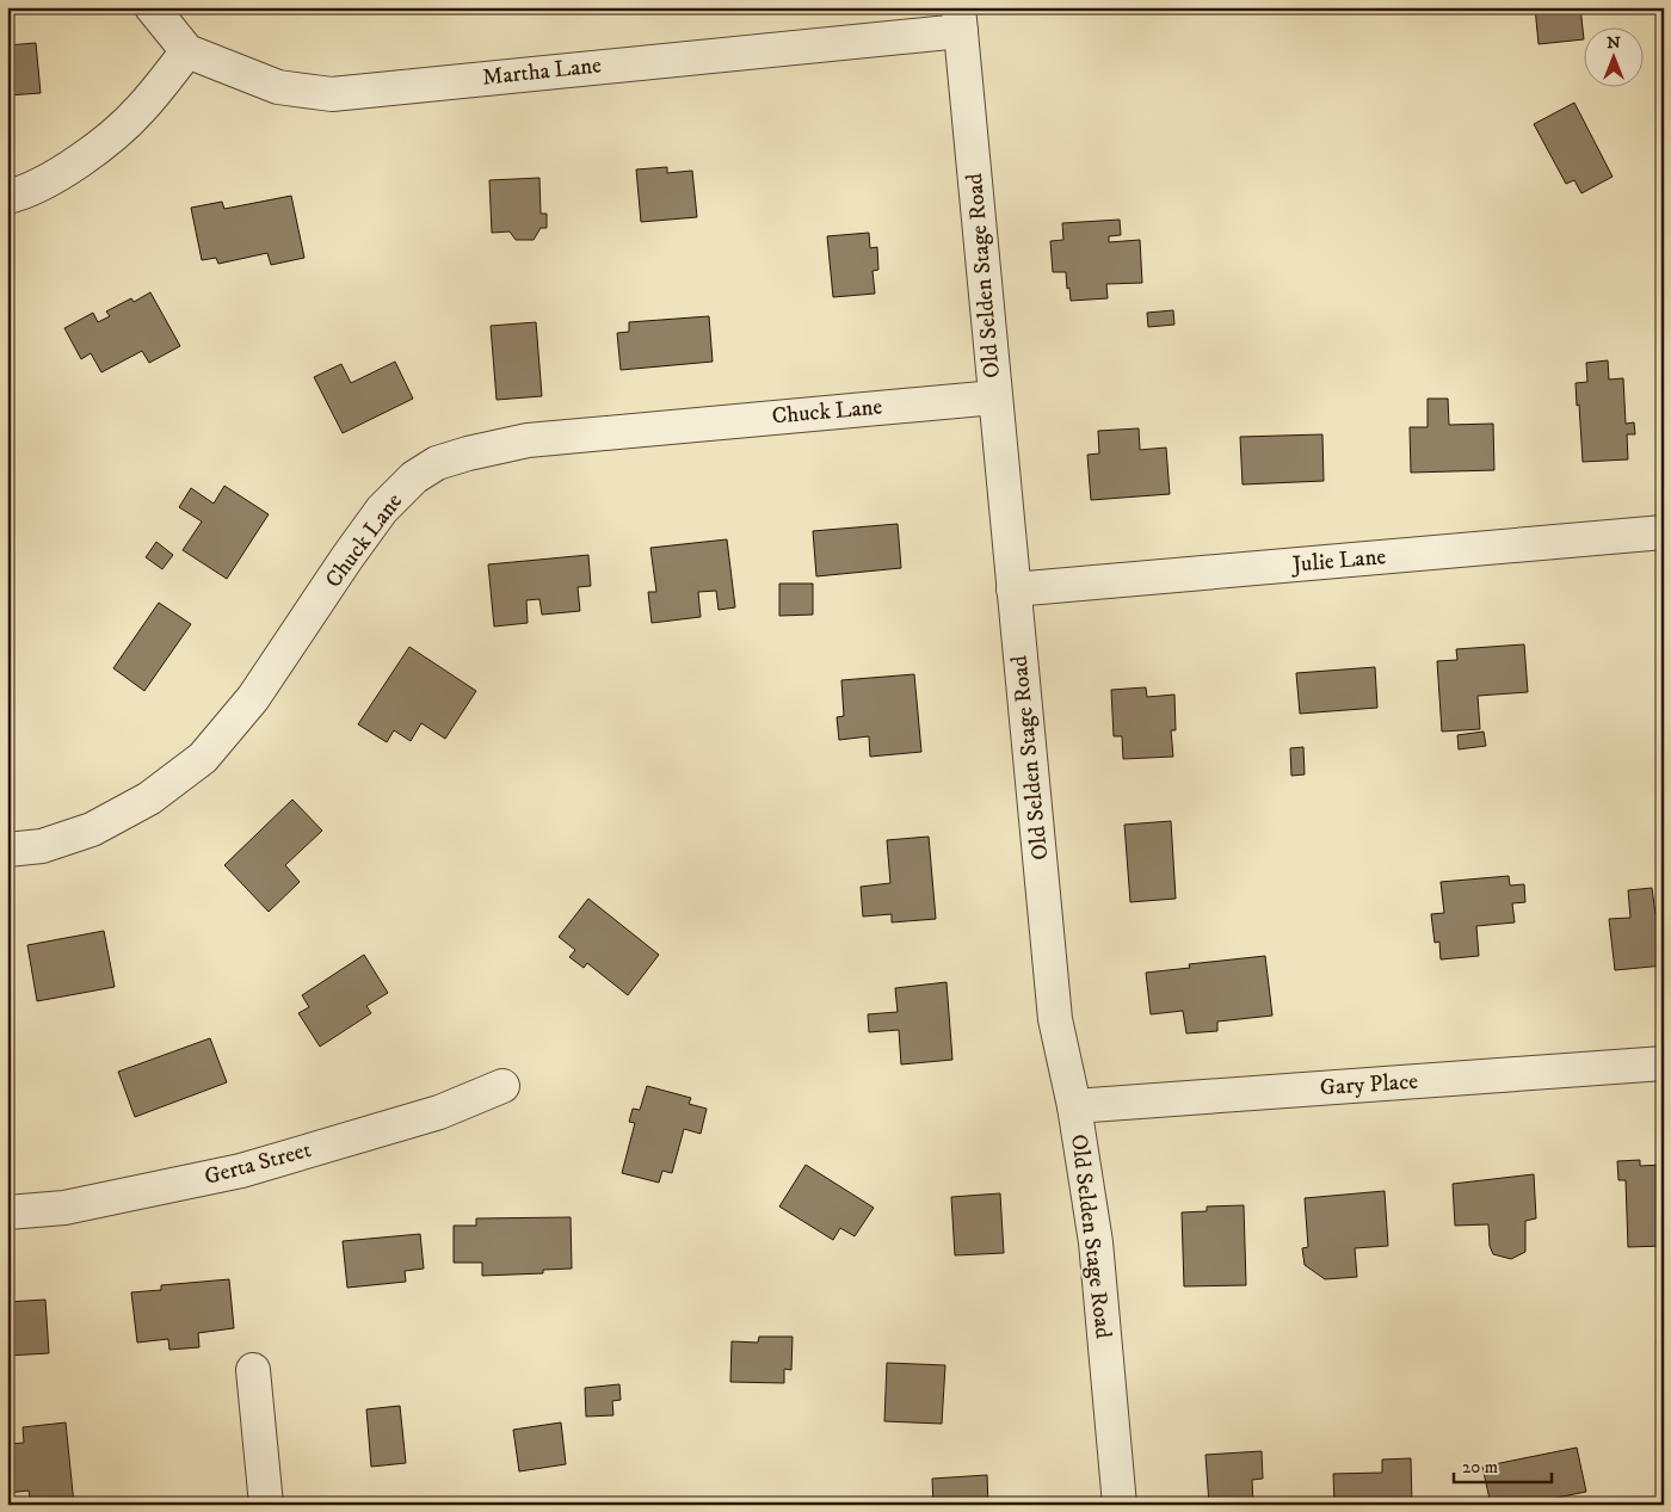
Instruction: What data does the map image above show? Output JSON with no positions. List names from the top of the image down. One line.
{"streets":{"street":["Martha Lane","Old Selden Stage Road","Chuck Lane","Julie Lane","Gary Place","Gerta Street"]},"crossings":[["Martha Lane","Old Selden Stage Road"],["Old Selden Stage Road","Chuck Lane"],["Old Selden Stage Road","Julie Lane"],["Old Selden Stage Road","Gary Place"]],"scale_bar":"20 m","north":"top"}
